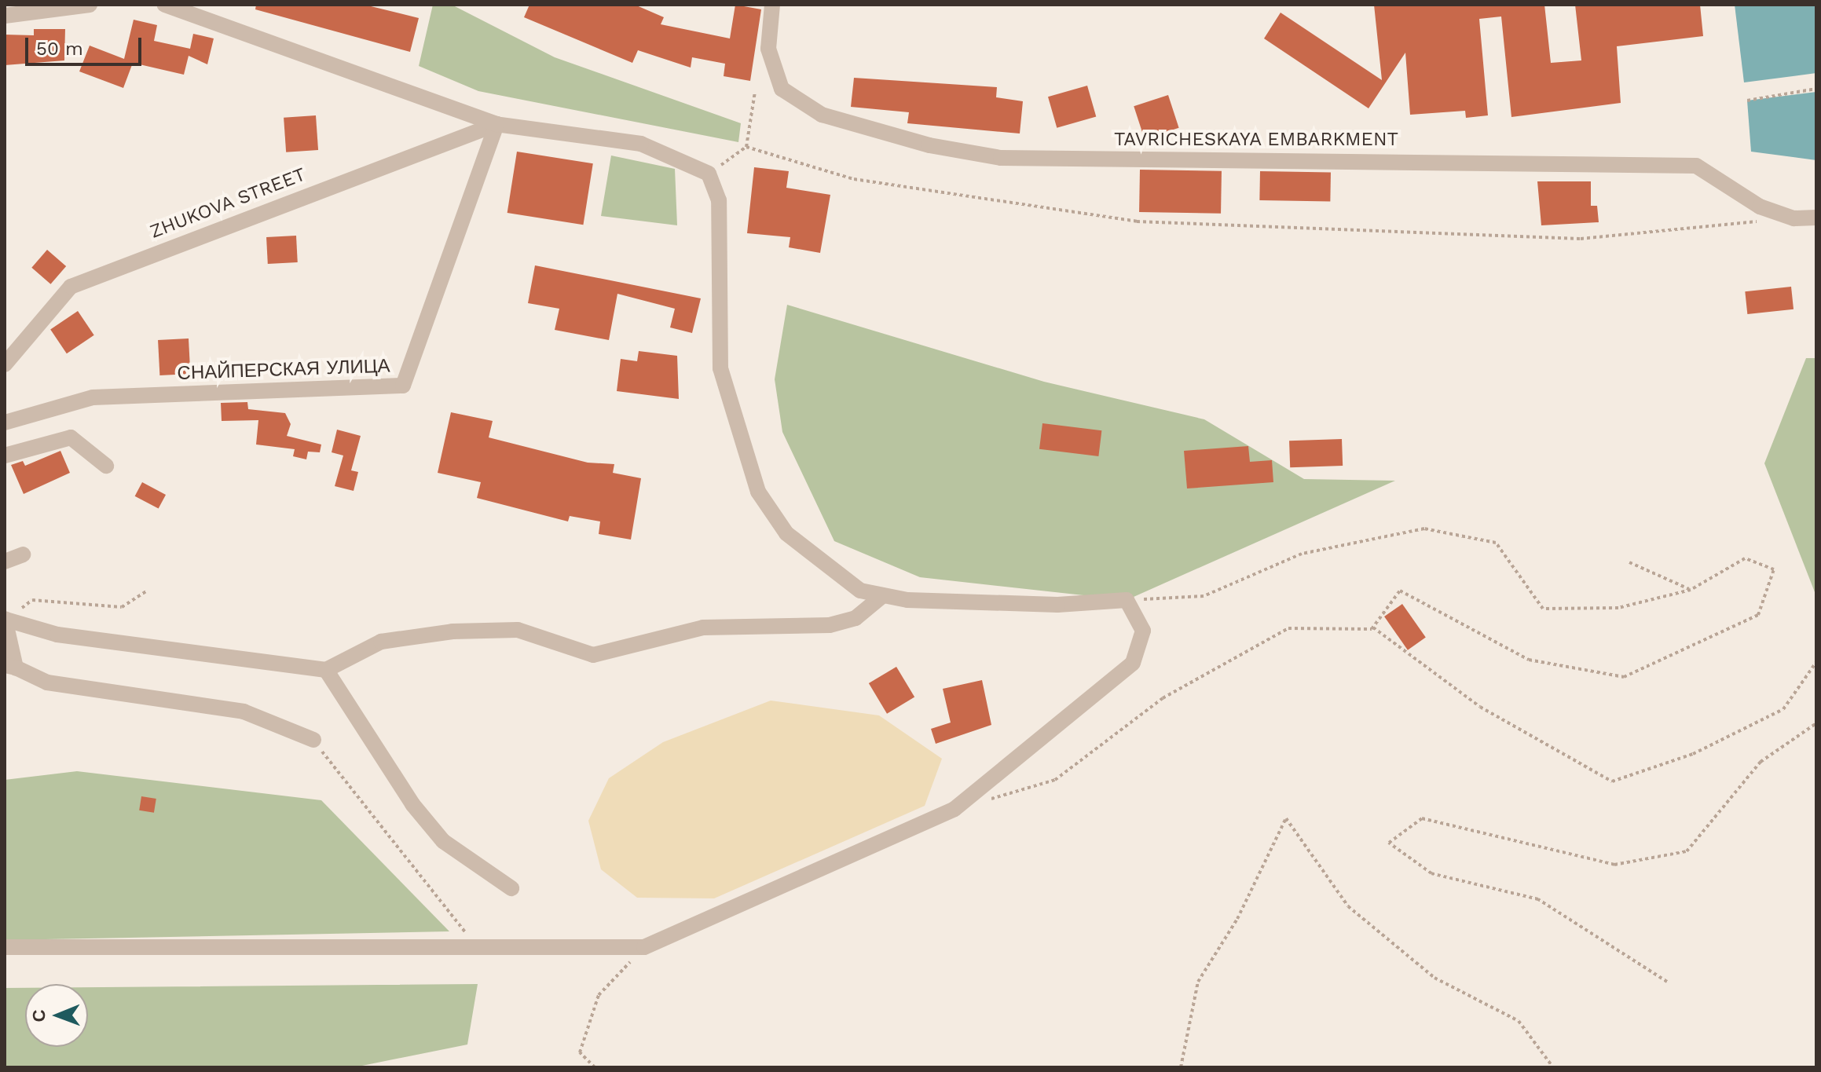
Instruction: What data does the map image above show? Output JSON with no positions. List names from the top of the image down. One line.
{"streets":{"street":["TAVRICHESKAYA EMBARKMENT","ZHUKOVA STREET","СНАЙПЕРСКАЯ УЛИЦА"]},"crossings":[["ZHUKOVA STREET","СНАЙПЕРСКАЯ УЛИЦА"]],"scale_bar":"50 m","north":"left"}
